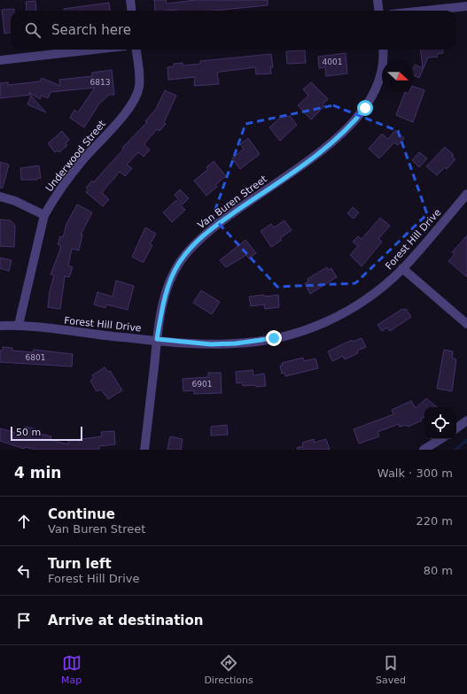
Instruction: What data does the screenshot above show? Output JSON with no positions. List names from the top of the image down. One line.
{"streets":{"street":["Underwood Street","Van Buren Street","Forest Hill Drive"]},"crossings":[["Underwood Street","Forest Hill Drive"],["Van Buren Street","Forest Hill Drive"]],"house_numbers":["4001","6813","6801","6901"],"scale_bar":"50 m","north":"right","page":{"search":"Search here","scale":"50 m","heading":["4 min","Walk · 300 m"],"list":[["Continue","Van Buren Street","220 m"],["Turn left","Forest Hill Drive","80 m"],"Arrive at destination"],"nav":["Map","Directions","Saved"]}}
